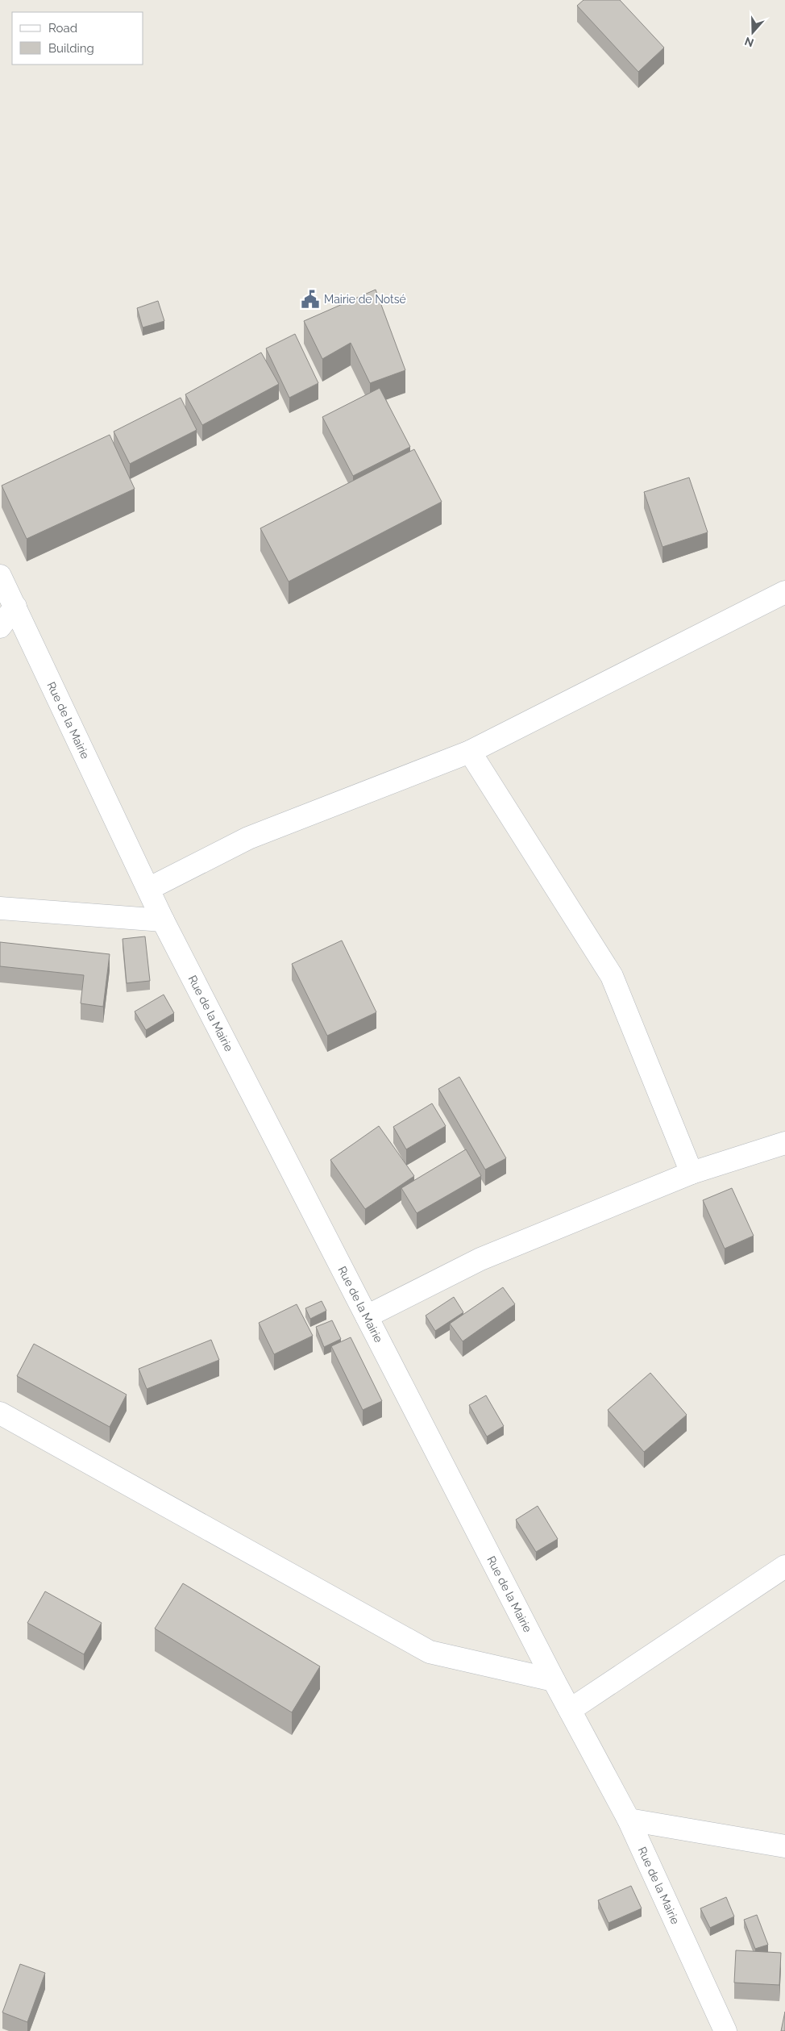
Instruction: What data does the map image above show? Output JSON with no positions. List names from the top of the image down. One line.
{"streets":{"street":["Rue de la Mairie"]},"places":{"public building":["Mairie de Notsé"]},"legend":["Road","Building"],"north":"bottom"}
